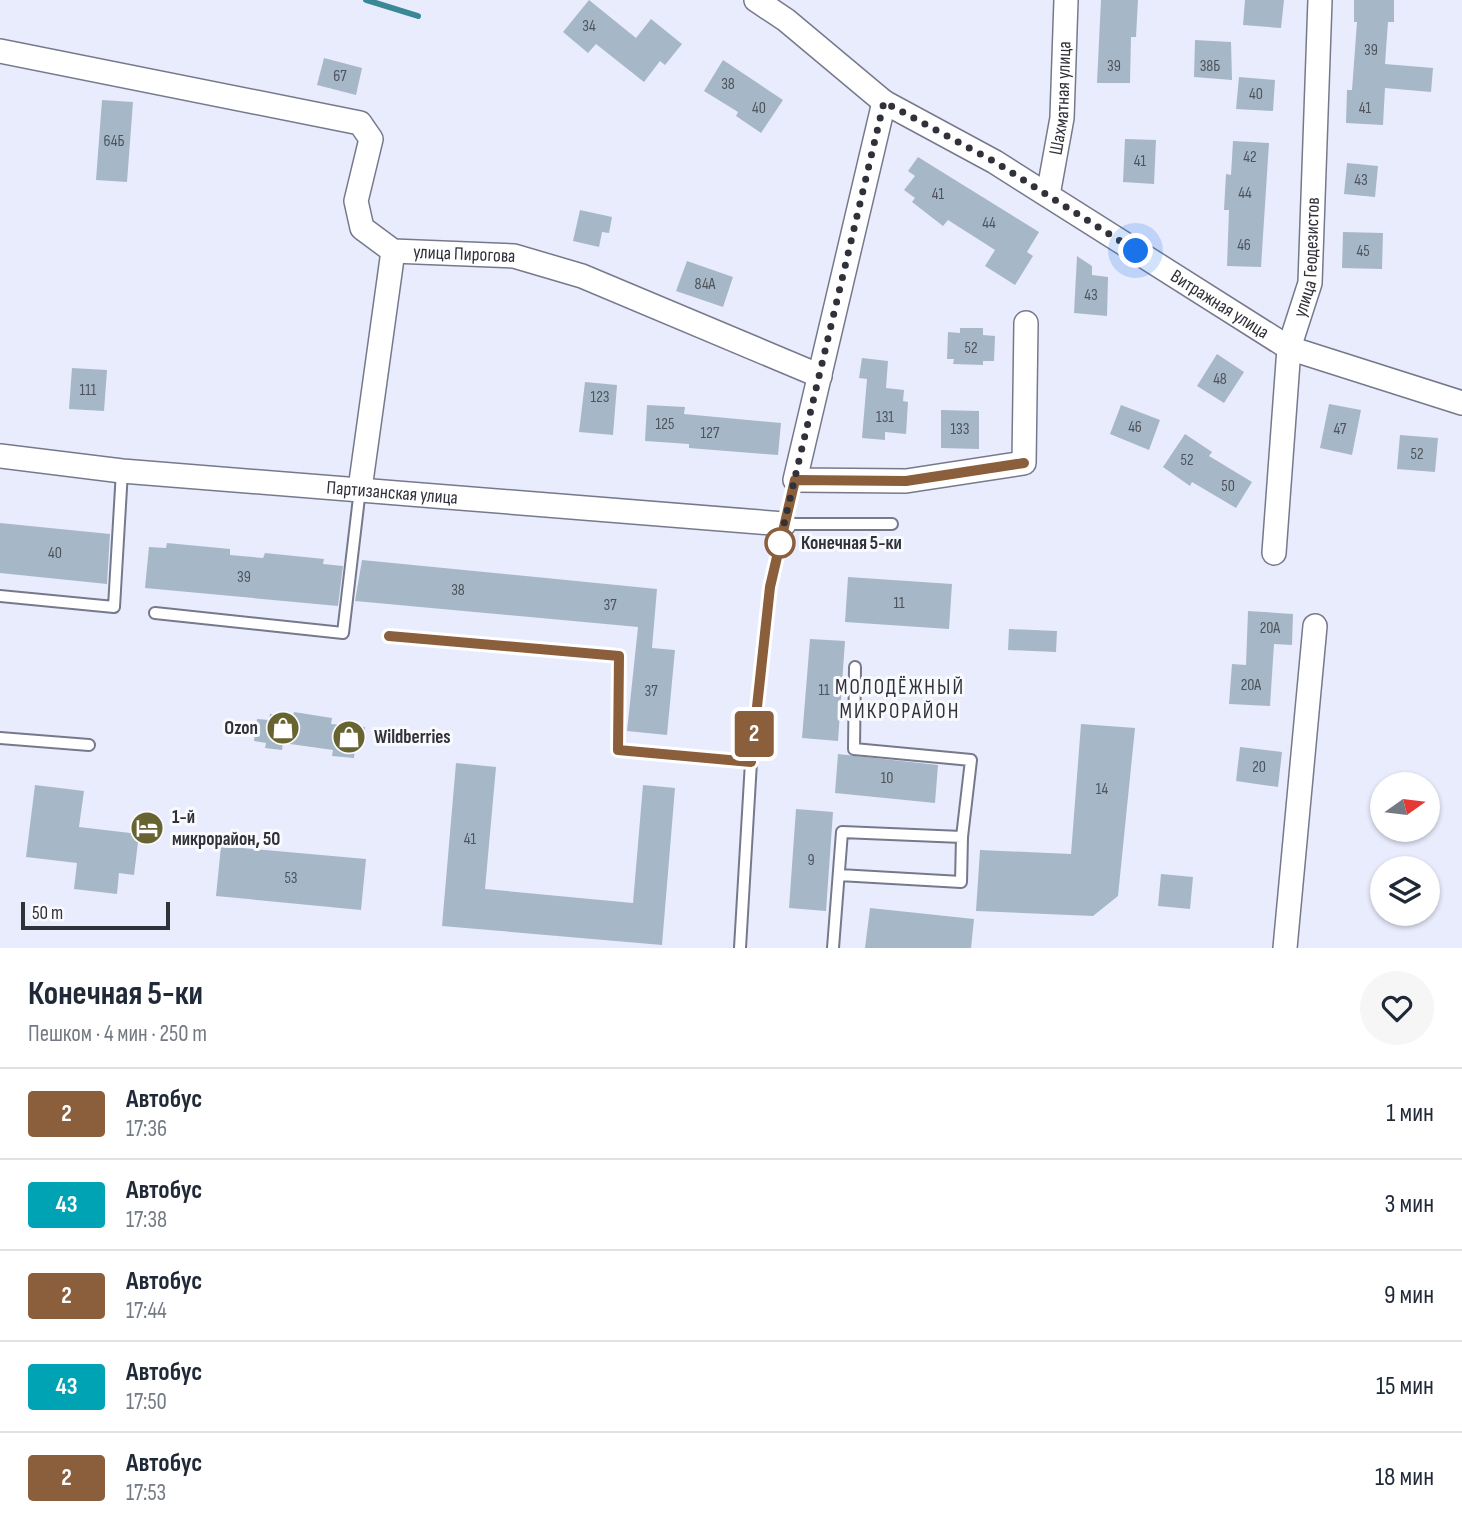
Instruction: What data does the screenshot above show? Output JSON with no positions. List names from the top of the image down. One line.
{"streets":{"street":["Шахматная улица","улица Пирогова","улица Геодезистов","Витражная улица","Партизанская улица"]},"crossings":[["Шахматная улица","Витражная улица"],["улица Геодезистов","Витражная улица"]],"districts":["МОЛОДЁЖНЫЙ МИКРОРАЙОН"],"places":{"other":["Конечная 5-ки"],"shop":["Ozon","Wildberries"],"hotel":["1-й микрорайон, 50"]},"lines":["bus line 2"],"house_numbers":["34","39","39","38Б","67","38","40","40","41","64Б","42","41","43","44","41","44","46","45","84А","43","52","48","111","123","131","125","46","133","47","127","52","52","50","40","39","38","11","37","20А","20А","11","37","20","10","14","41","9","53"],"scale_bar":"50 m","north":"right","page":{"on_map":"2","scale":"50 m","heading":["Конечная 5-ки","Пешком · 4 мин · 250 m"],"list":[{"mark":"2","name":"Автобус","note":"17:36","value":"1 мин"},{"mark":"43","name":"Автобус","note":"17:38","value":"3 мин"},{"mark":"2","name":"Автобус","note":"17:44","value":"9 мин"},{"mark":"43","name":"Автобус","note":"17:50","value":"15 мин"},{"mark":"2","name":"Автобус","note":"17:53","value":"18 мин"}]}}
